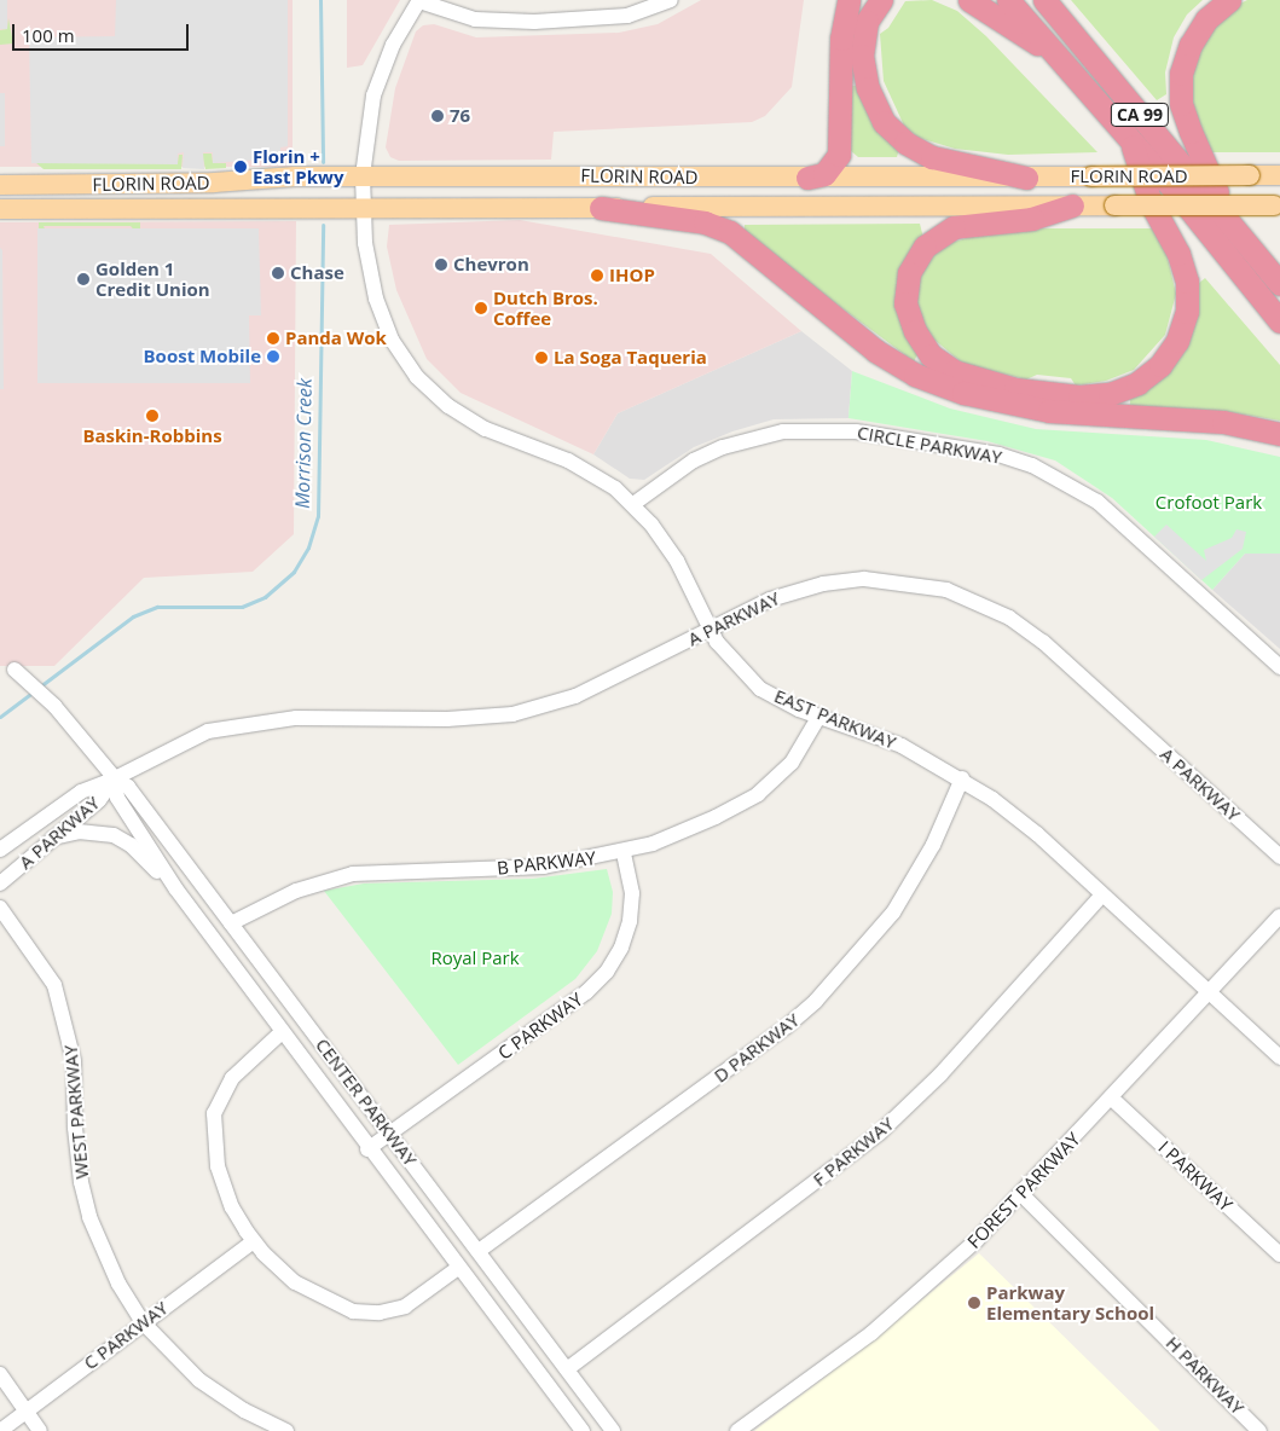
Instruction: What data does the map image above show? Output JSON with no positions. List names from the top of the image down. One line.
{"streets":{"highway":["CA 99"],"main road":["FLORIN ROAD"],"street":["CIRCLE PARKWAY","A PARKWAY","EAST PARKWAY","B PARKWAY","C PARKWAY","D PARKWAY","CENTER PARKWAY","WEST PARKWAY","F PARKWAY","I PARKWAY","FOREST PARKWAY","H PARKWAY"]},"crossings":[["FLORIN ROAD","EAST PARKWAY"],["CIRCLE PARKWAY","EAST PARKWAY"],["A PARKWAY","EAST PARKWAY"],["A PARKWAY","CENTER PARKWAY"],["EAST PARKWAY","B PARKWAY"],["EAST PARKWAY","D PARKWAY"],["EAST PARKWAY","F PARKWAY"],["EAST PARKWAY","FOREST PARKWAY"],["B PARKWAY","C PARKWAY"],["B PARKWAY","CENTER PARKWAY"],["C PARKWAY","CENTER PARKWAY"],["C PARKWAY","WEST PARKWAY"],["D PARKWAY","CENTER PARKWAY"],["CENTER PARKWAY","F PARKWAY"],["I PARKWAY","FOREST PARKWAY"],["FOREST PARKWAY","H PARKWAY"]],"water":["Morrison Creek"],"parks":["Crofoot Park","Royal Park"],"places":["76","Florin + East Pkwy","Chevron","Chase","IHOP","Golden 1 Credit Union","Dutch Bros. Coffee","Panda Wok","Boost Mobile","La Soga Taqueria","Baskin-Robbins","Parkway Elementary School"],"scale_bar":"100 m"}
